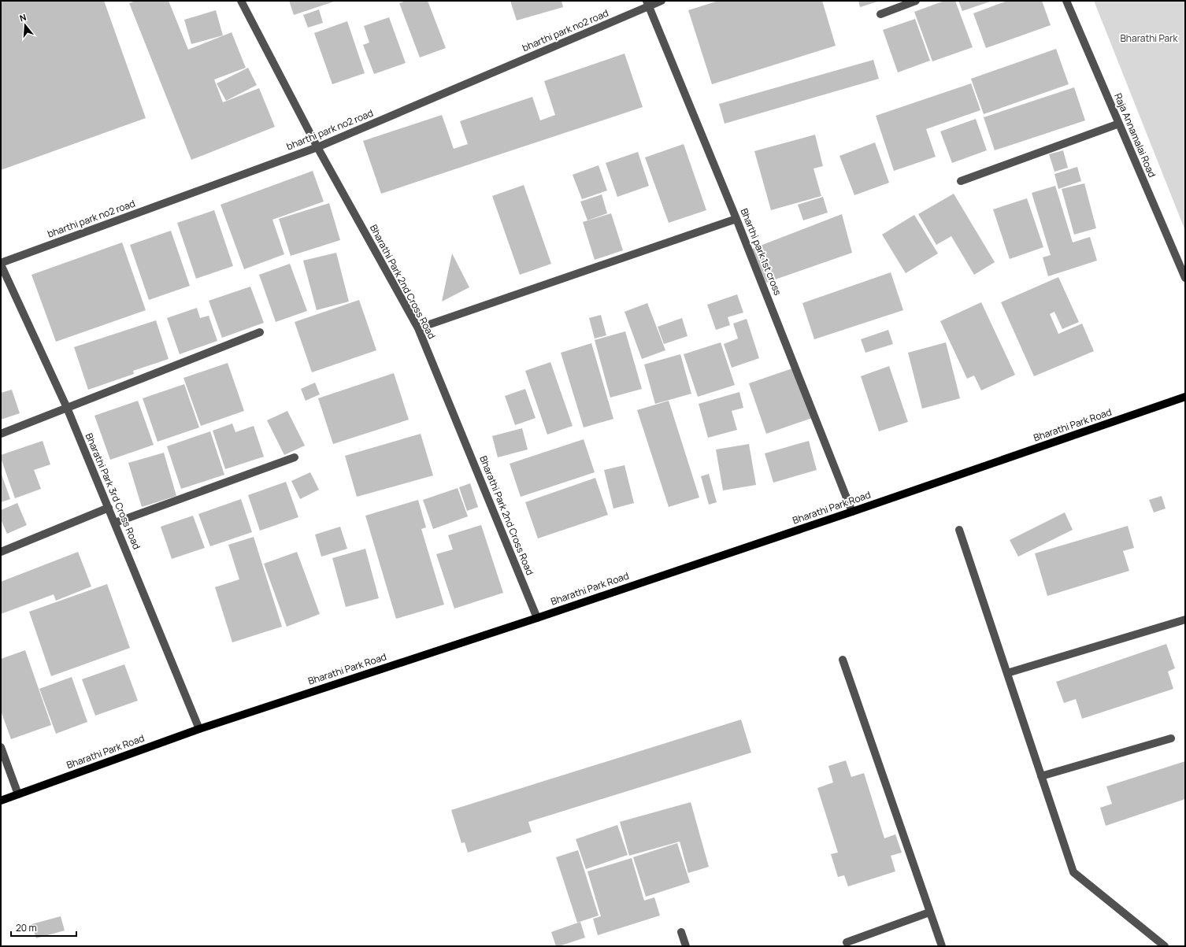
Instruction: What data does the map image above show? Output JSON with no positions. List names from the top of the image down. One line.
{"streets":{"main road":["Bharathi Park Road"],"street":["bharthi park no2 road","Raja Annamalai Road","Bharthi park 1st cross","Bharathi Park 2nd Cross Road","Bharathi Park 3rd Cross Road"]},"crossings":[["bharthi park no2 road","Bharthi park 1st cross"],["bharthi park no2 road","Bharathi Park 2nd Cross Road"],["bharthi park no2 road","Bharathi Park 3rd Cross Road"],["Bharthi park 1st cross","Bharathi Park Road"],["Bharathi Park 2nd Cross Road","Bharathi Park Road"],["Bharathi Park Road","Bharathi Park 3rd Cross Road"]],"parks":["Bharathi Park"],"scale_bar":"20 m","north":"top"}
